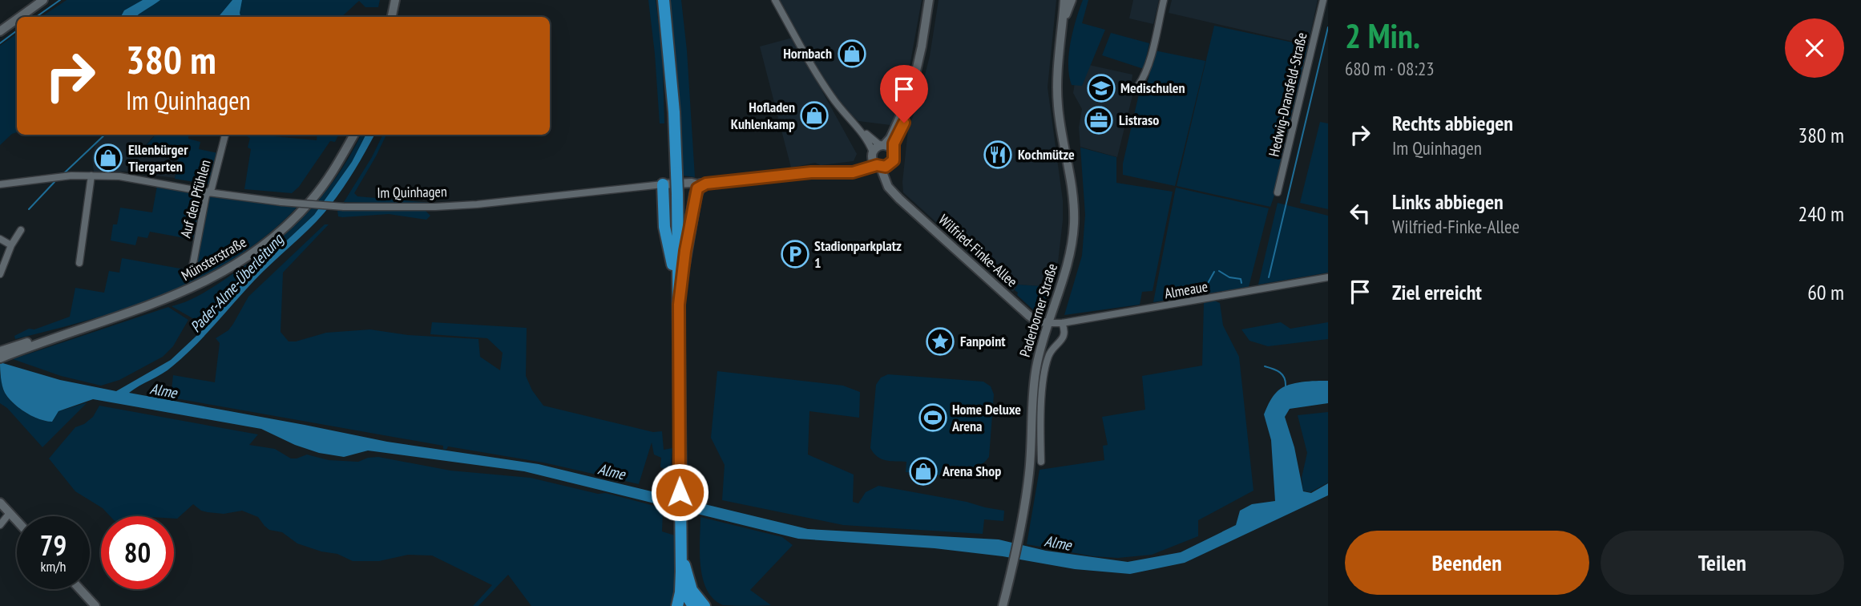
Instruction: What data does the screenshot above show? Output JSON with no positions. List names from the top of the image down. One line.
{"streets":{"street":["Hedwig-Dransfeld-Straße","Im Quinhagen","Auf den Pfühlen","Wilfried-Finke-Allee","Münsterstraße","Almeaue","Paderborner Straße"]},"crossings":[["Im Quinhagen","Auf den Pfühlen"],["Im Quinhagen","Wilfried-Finke-Allee"],["Wilfried-Finke-Allee","Almeaue"],["Wilfried-Finke-Allee","Paderborner Straße"],["Almeaue","Paderborner Straße"]],"water":["Pader-Alme-Überleitung","Alme"],"places":{"shop":["Hornbach","Hofladen Kuhlenkamp","Ellenbürger Tiergarten","Arena Shop"],"school or university":["Medischulen"],"office":["Listraso"],"restaurant":["Kochmütze"],"parking":["Stadionparkplatz 1"],"place":["Fanpoint"],"sports":["Home Deluxe Arena"]},"page":{"heading":["2 Min.","680 m · 08:23"],"turn":["380 m","Im Quinhagen"],"list":[{"name":"Rechts abbiegen","note":"Im Quinhagen","value":"380 m"},{"name":"Links abbiegen","note":"Wilfried-Finke-Allee","value":"240 m"},{"name":"Ziel erreicht","value":"60 m"}],"speed":"79 km/h","limit":"80","buttons":["Beenden","Teilen"]}}
